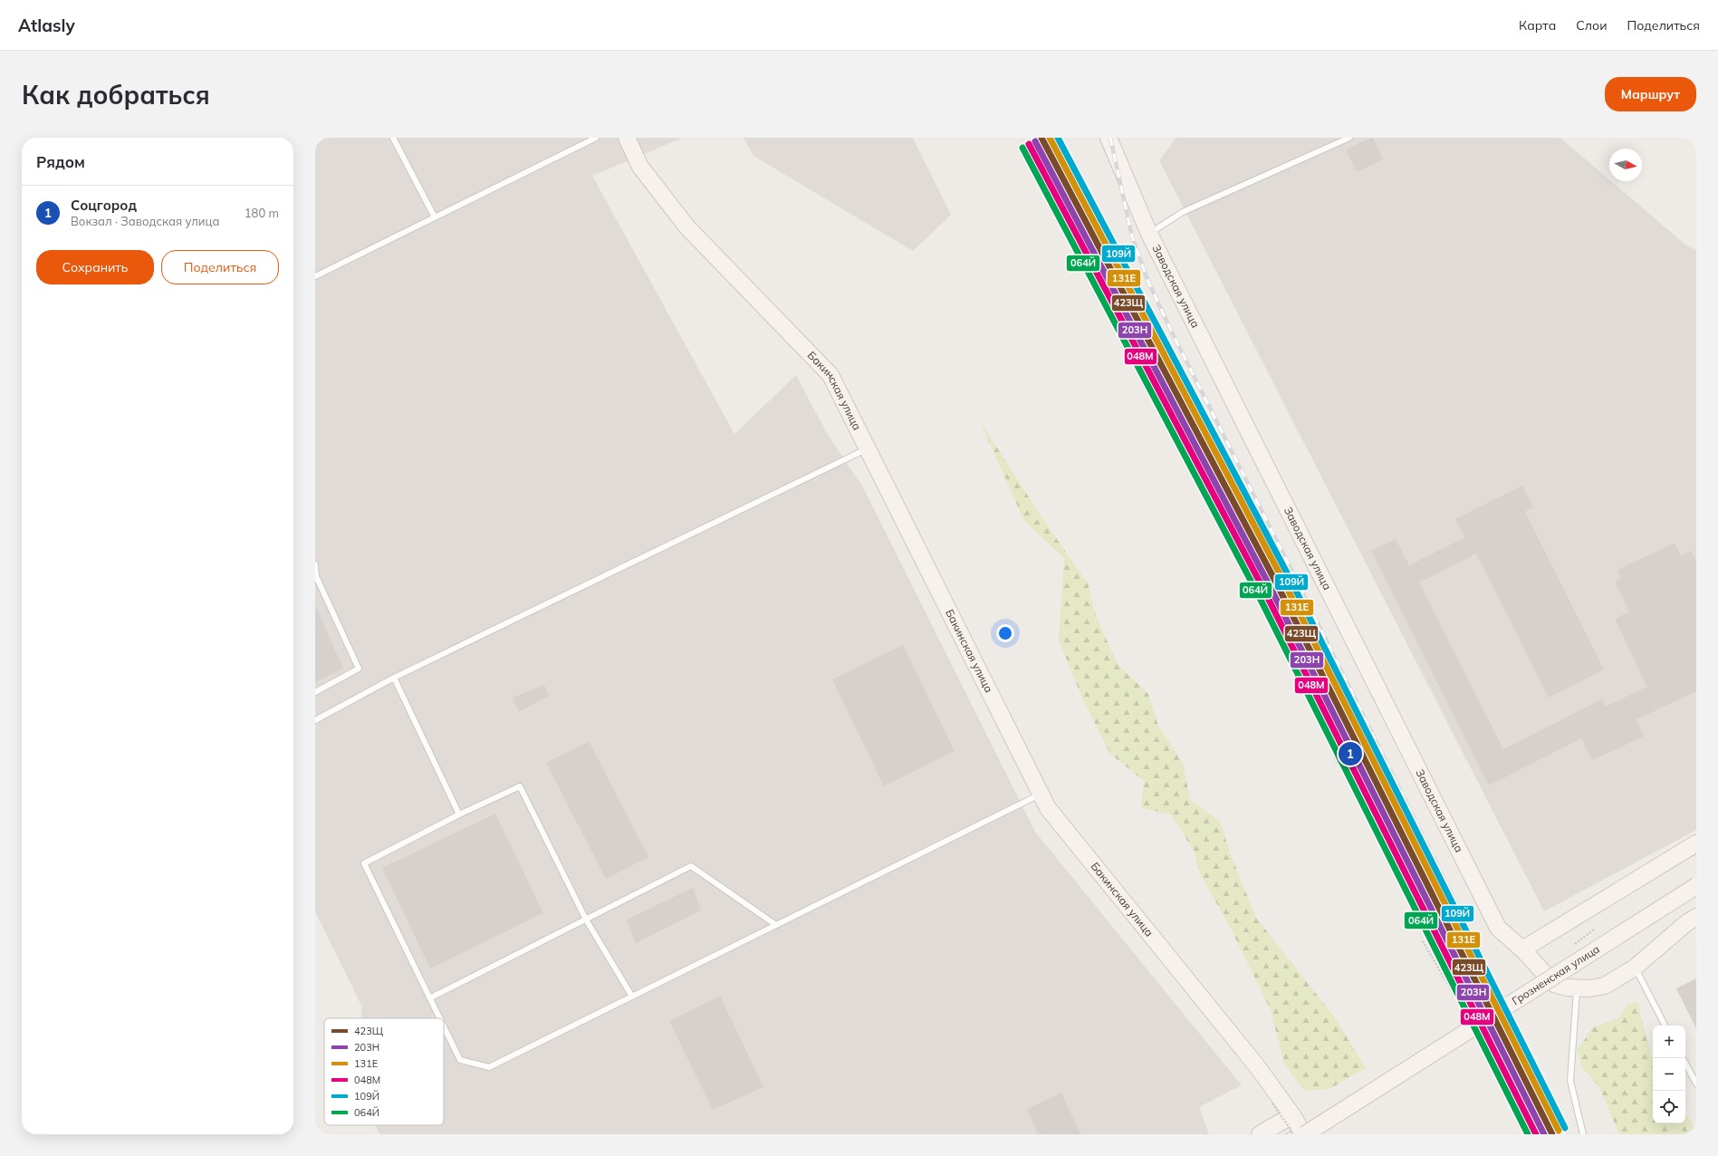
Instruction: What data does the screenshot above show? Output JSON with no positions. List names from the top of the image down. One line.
{"streets":{"street":["Заводская улица","Бакинская улица","Грозненская улица"]},"crossings":[["Бакинская улица","Грозненская улица"]],"lines":["transit line 423Щ","transit line 131Е","transit line 109Й","transit line 203Н","transit line 048М","transit line 064Й"],"legend":["423Щ","203Н","131Е","048М","109Й","064Й"],"north":"right","page":{"header":"Atlasly","nav":["Карта","Слои","Поделиться"],"buttons":["Маршрут",["Сохранить","Поделиться"]],"title":"Как добраться","heading":"Рядом","list":[{"mark":"1","name":"Соцгород","note":"Вокзал · Заводская улица","value":"180 m"}],"pins":"1","map_buttons":["+","−"]}}
